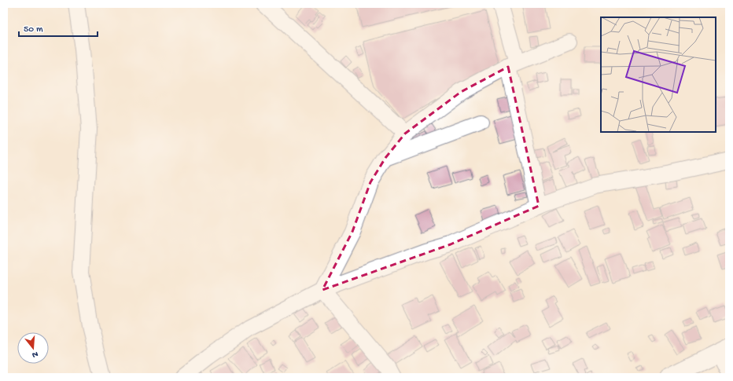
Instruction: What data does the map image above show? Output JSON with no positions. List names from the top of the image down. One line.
{"scale_bar":"50 m","north":"bottom"}
